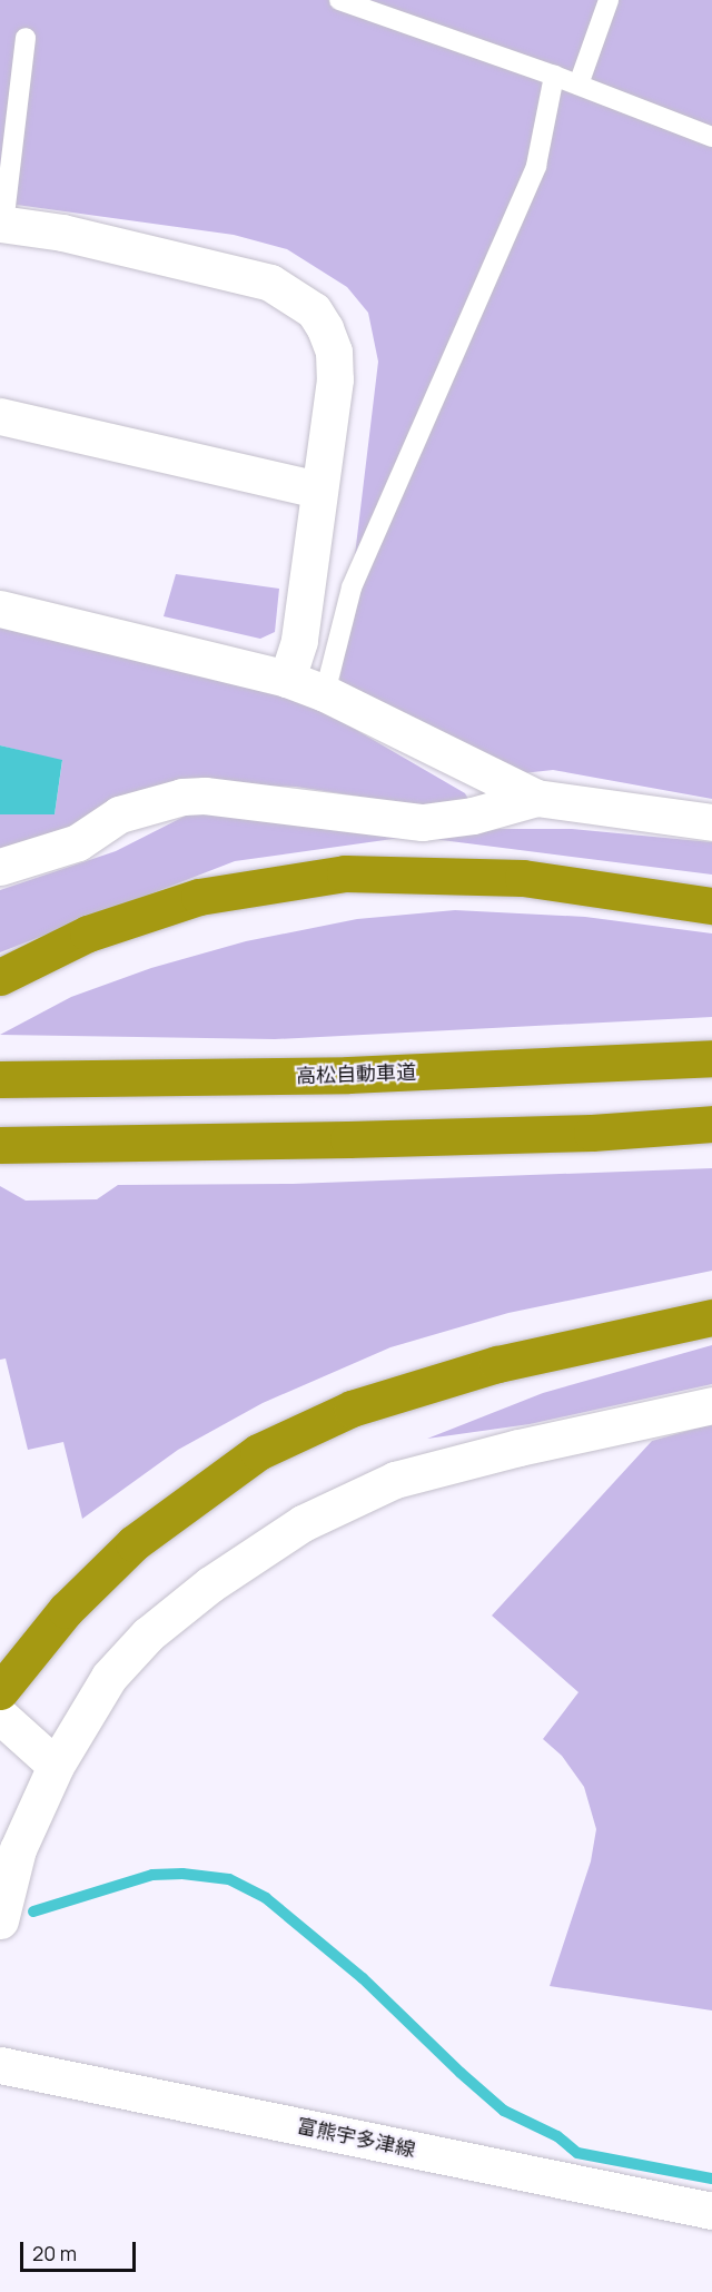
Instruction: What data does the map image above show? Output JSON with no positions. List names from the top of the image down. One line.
{"streets":{"highway":["高松自動車道"],"street":["富熊宇多津線"]},"scale_bar":"20 m"}
